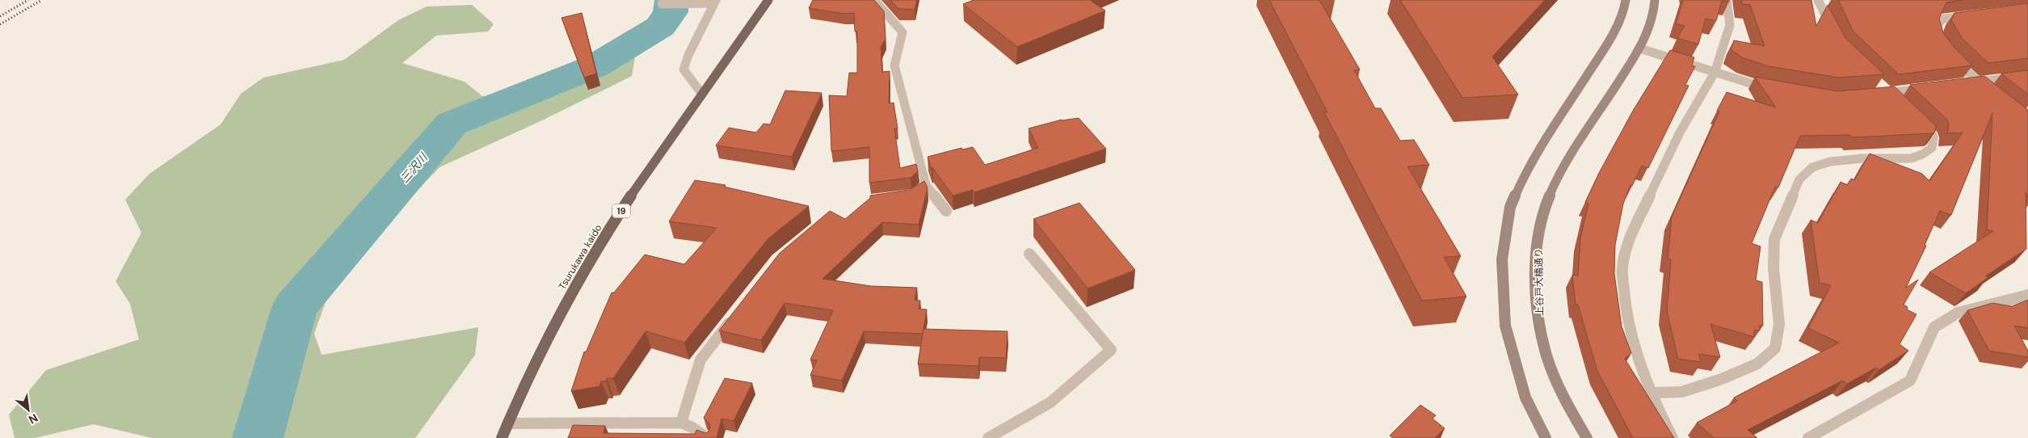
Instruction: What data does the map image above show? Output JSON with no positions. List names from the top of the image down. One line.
{"streets":{"main road":["19","Tsurukawa kaido"],"street":["上谷戸大橋通り"]},"water":["三沢川"],"north":"bottom right"}
